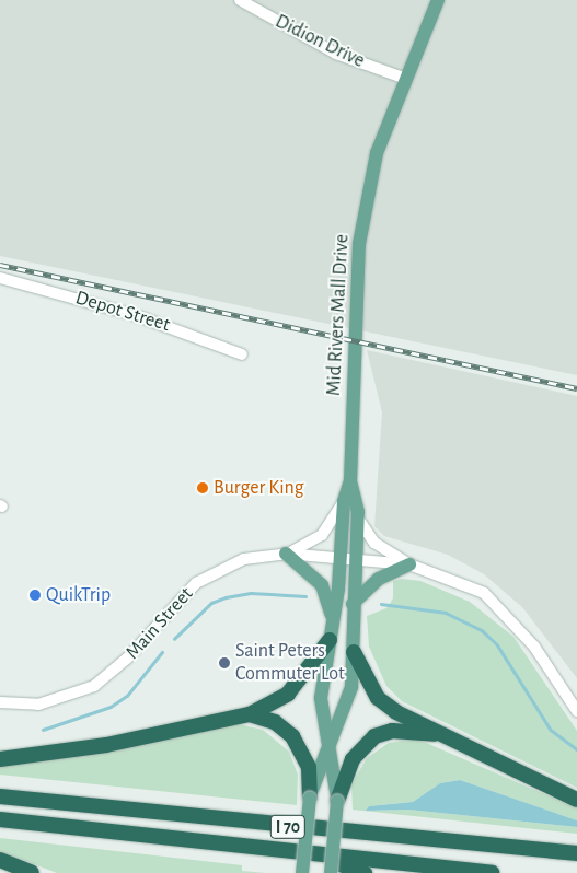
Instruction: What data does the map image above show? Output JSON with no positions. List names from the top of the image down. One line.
{"streets":{"highway":["I 70"],"main road":["Mid Rivers Mall Drive"],"street":["Didion Drive","Depot Street","Main Street"]},"crossings":[["Didion Drive","Mid Rivers Mall Drive"],["Mid Rivers Mall Drive","Main Street"]],"places":["Burger King","QuikTrip","Saint Peters Commuter Lot"]}
